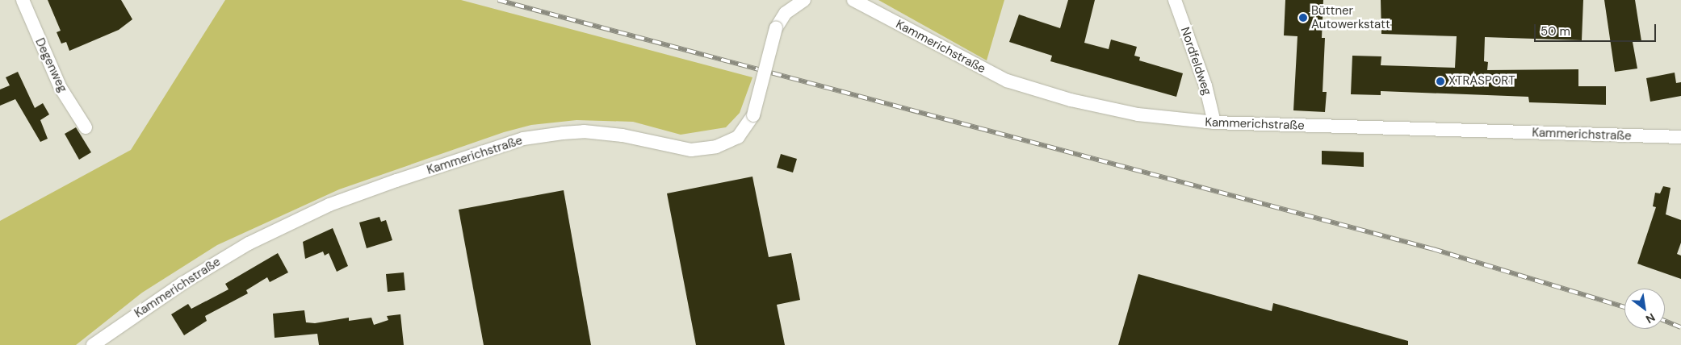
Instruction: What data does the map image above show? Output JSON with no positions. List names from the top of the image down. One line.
{"streets":{"street":["Kammerichstraße","Nordfeldweg","Degenweg"]},"crossings":[["Kammerichstraße","Nordfeldweg"]],"places":["Büttner Autowerkstatt","XTRASPORT"],"scale_bar":"50 m","north":"bottom right"}
